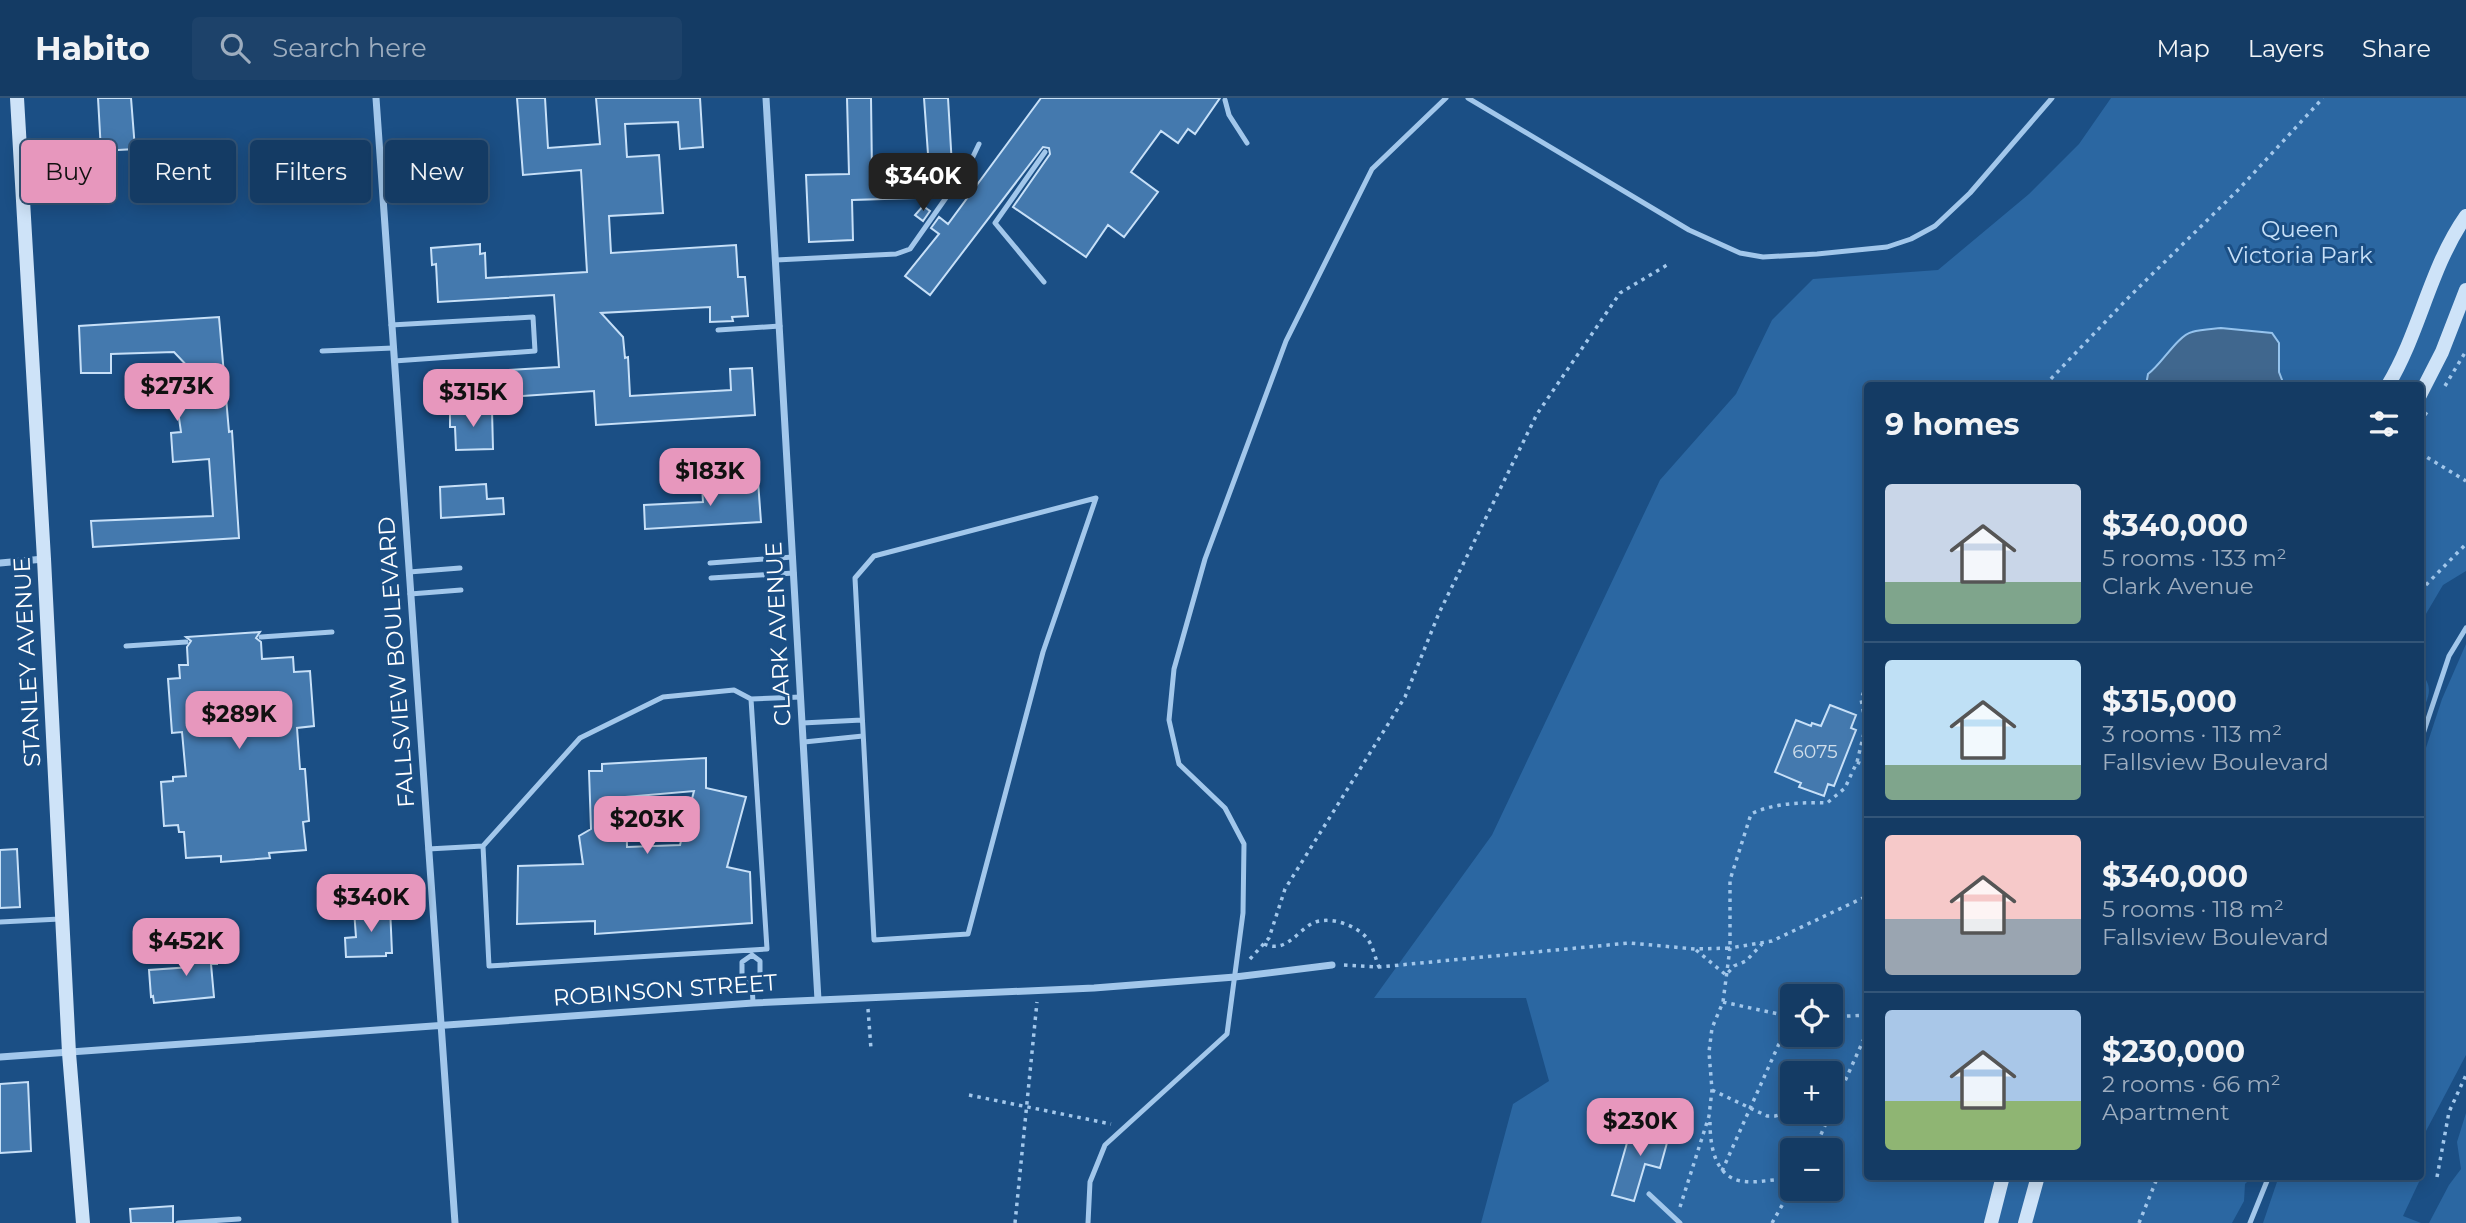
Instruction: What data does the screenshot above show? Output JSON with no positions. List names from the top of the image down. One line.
{"streets":{"main road":["STANLEY AVENUE"],"street":["CLARK AVENUE","FALLSVIEW BOULEVARD","ROBINSON STREET"]},"crossings":[["CLARK AVENUE","ROBINSON STREET"],["STANLEY AVENUE","ROBINSON STREET"],["FALLSVIEW BOULEVARD","ROBINSON STREET"]],"parks":["Queen Victoria Park"],"house_numbers":["6075"],"page":{"header":"Habito","search":"Search here","nav":["Map","Layers","Share"],"chip":["Buy","Rent","Filters","New"],"price":["$340K","$273K","$315K","$183K","$289K","$203K","$340K","$452K","$230K"],"heading":"9 homes","list":[{"name":"$340,000","note":"5 rooms · 133 m² · Clark Avenue"},{"name":"$315,000","note":"3 rooms · 113 m² · Fallsview Boulevard"},{"name":"$340,000","note":"5 rooms · 118 m² · Fallsview Boulevard"},{"name":"$230,000","note":"2 rooms · 66 m² · Apartment"}],"map_buttons":["+","−"]}}
